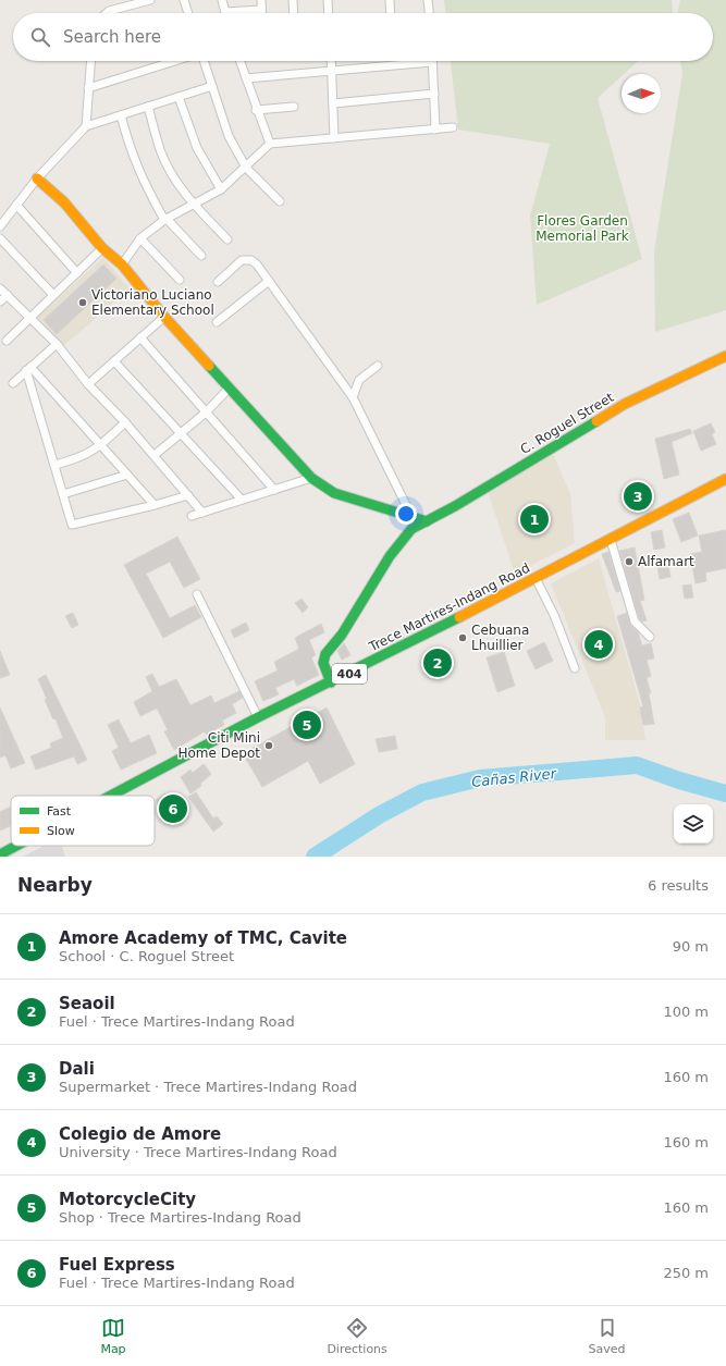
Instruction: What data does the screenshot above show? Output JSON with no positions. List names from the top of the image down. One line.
{"streets":{"street":["C. Roguel Street","Trece Martires-Indang Road","404"]},"crossings":[["C. Roguel Street","Trece Martires-Indang Road"]],"water":["Cañas River"],"parks":["Flores Garden Memorial Park"],"places":["Victoriano Luciano Elementary School","Alfamart","Cebuana Lhuillier","Citi Mini Home Depot"],"legend":["Fast","Slow"],"north":"right","page":{"search":"Search here","pins":["3","1","4","2","5","6"],"heading":["Nearby","6 results"],"list":[{"mark":"1","name":"Amore Academy of TMC, Cavite","note":"School · C. Roguel Street","value":"90 m"},{"mark":"2","name":"Seaoil","note":"Fuel · Trece Martires-Indang Road","value":"100 m"},{"mark":"3","name":"Dali","note":"Supermarket · Trece Martires-Indang Road","value":"160 m"},{"mark":"4","name":"Colegio de Amore","note":"University · Trece Martires-Indang Road","value":"160 m"},{"mark":"5","name":"MotorcycleCity","note":"Shop · Trece Martires-Indang Road","value":"160 m"},{"mark":"6","name":"Fuel Express","note":"Fuel · Trece Martires-Indang Road","value":"250 m"}],"nav":["Map","Directions","Saved"]}}
